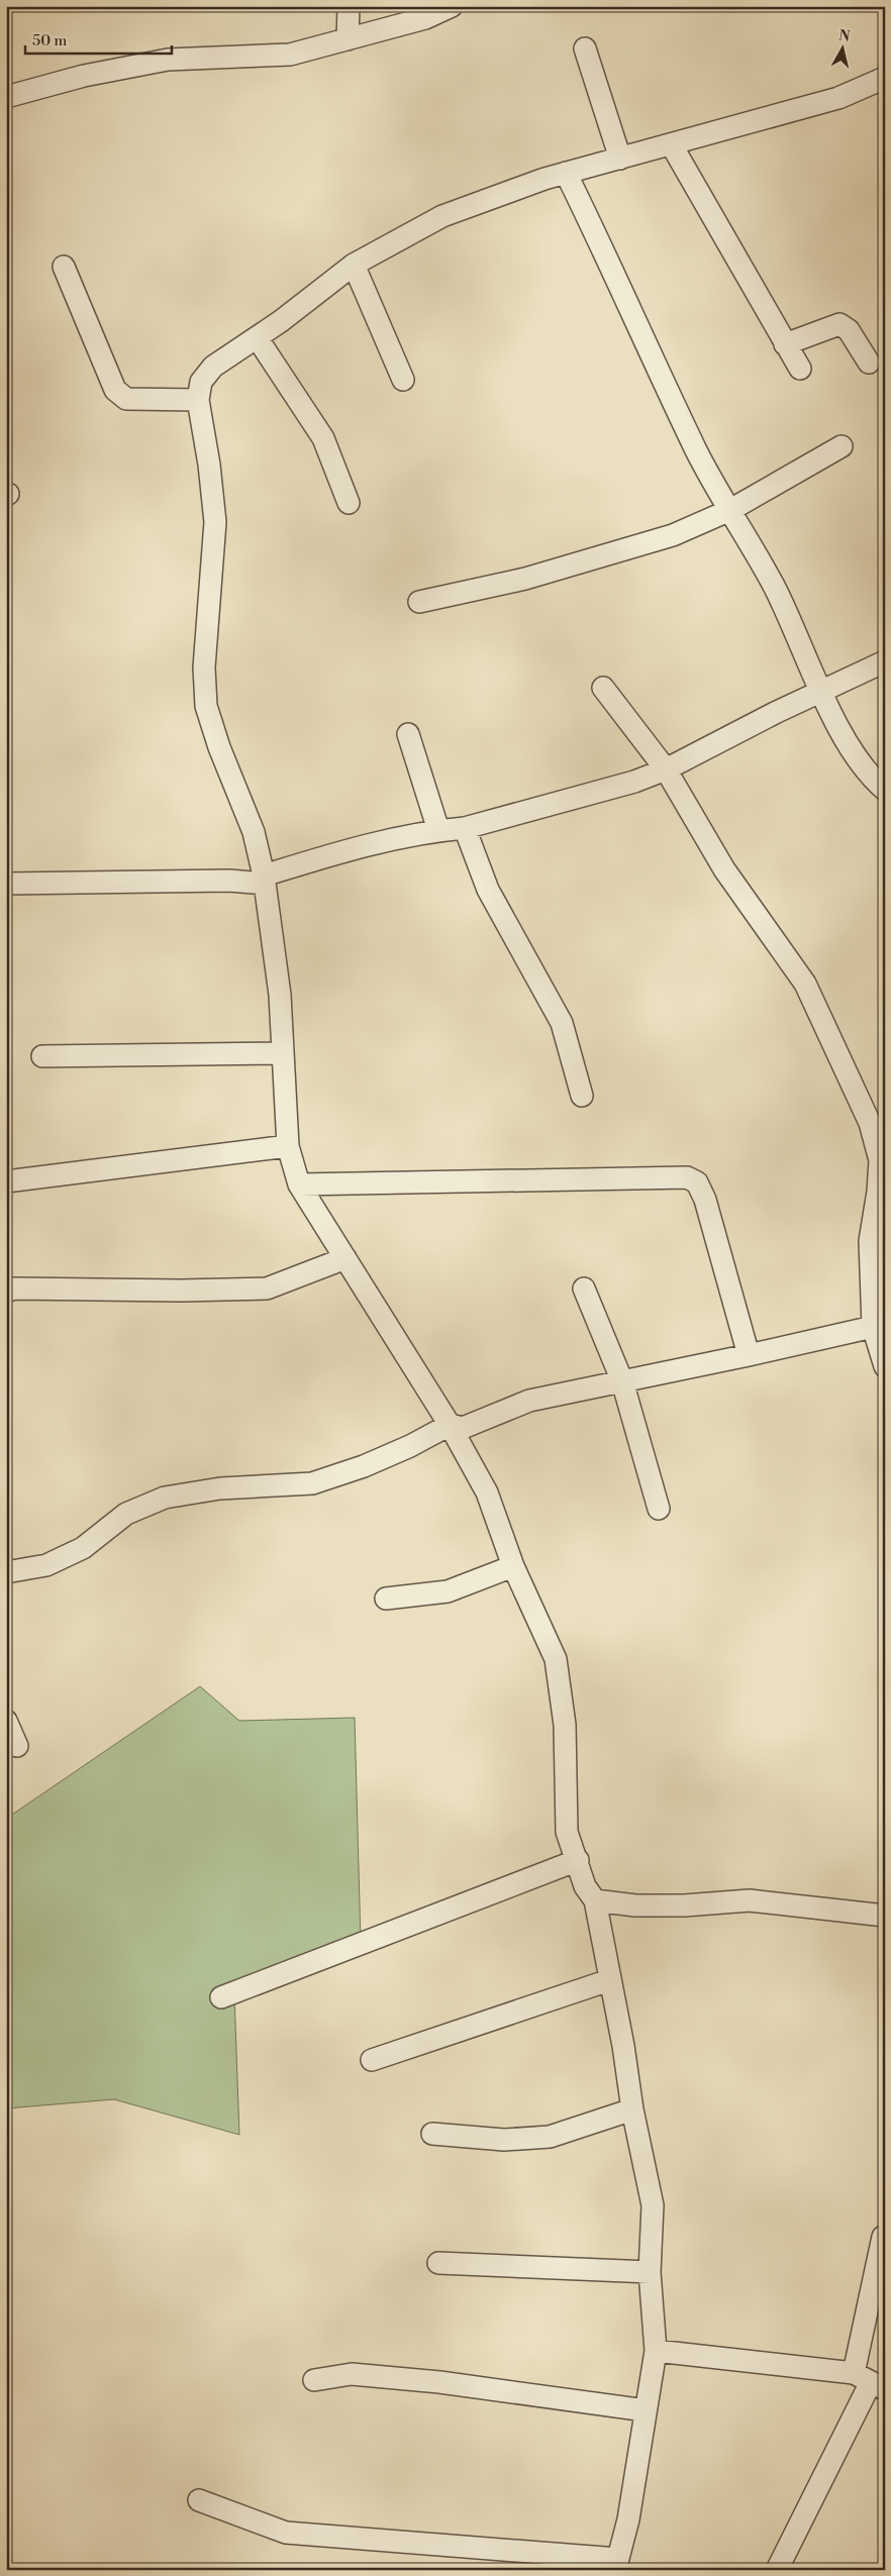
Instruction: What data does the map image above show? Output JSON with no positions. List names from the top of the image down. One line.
{"scale_bar":"50 m","north":"top"}
